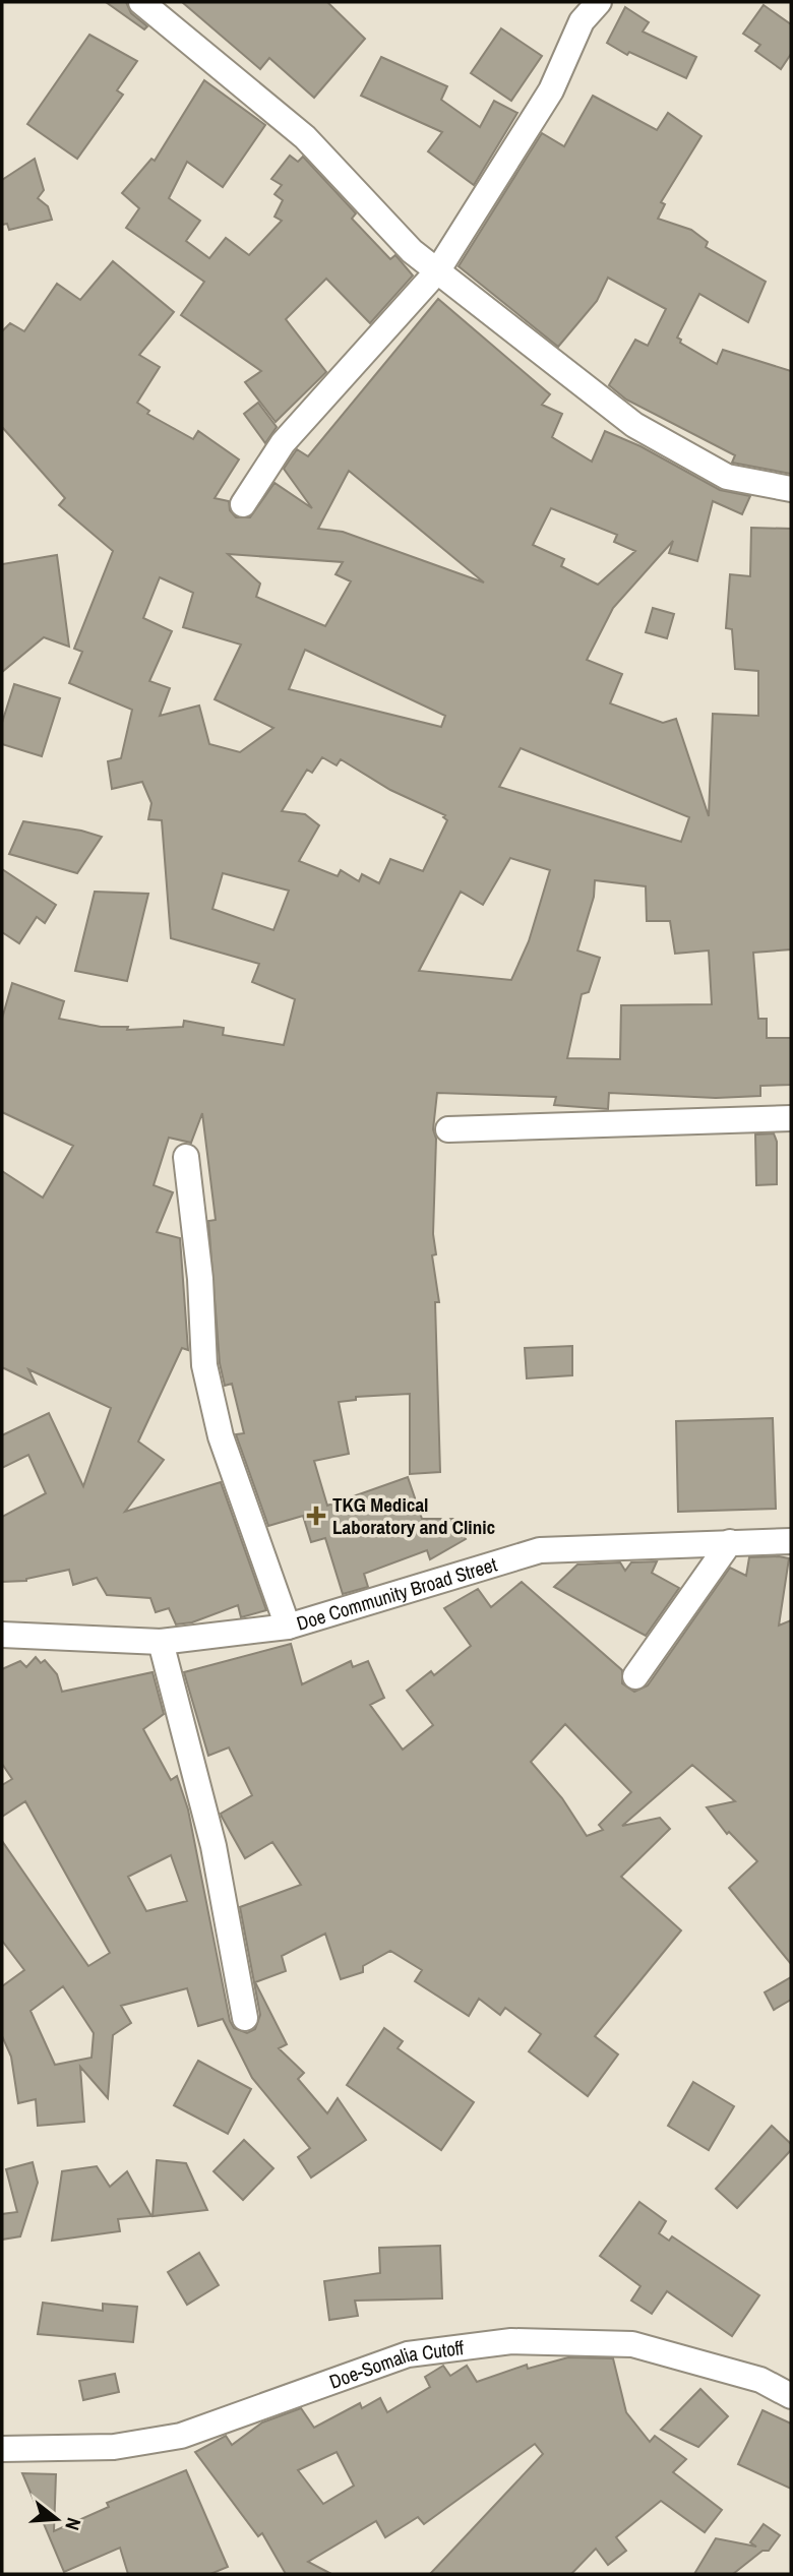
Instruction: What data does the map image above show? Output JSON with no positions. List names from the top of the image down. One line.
{"streets":{"street":["Doe Community Broad Street","Doe-Somalia Cutoff"]},"places":{"health":["TKG Medical Laboratory and Clinic"]},"north":"right"}
